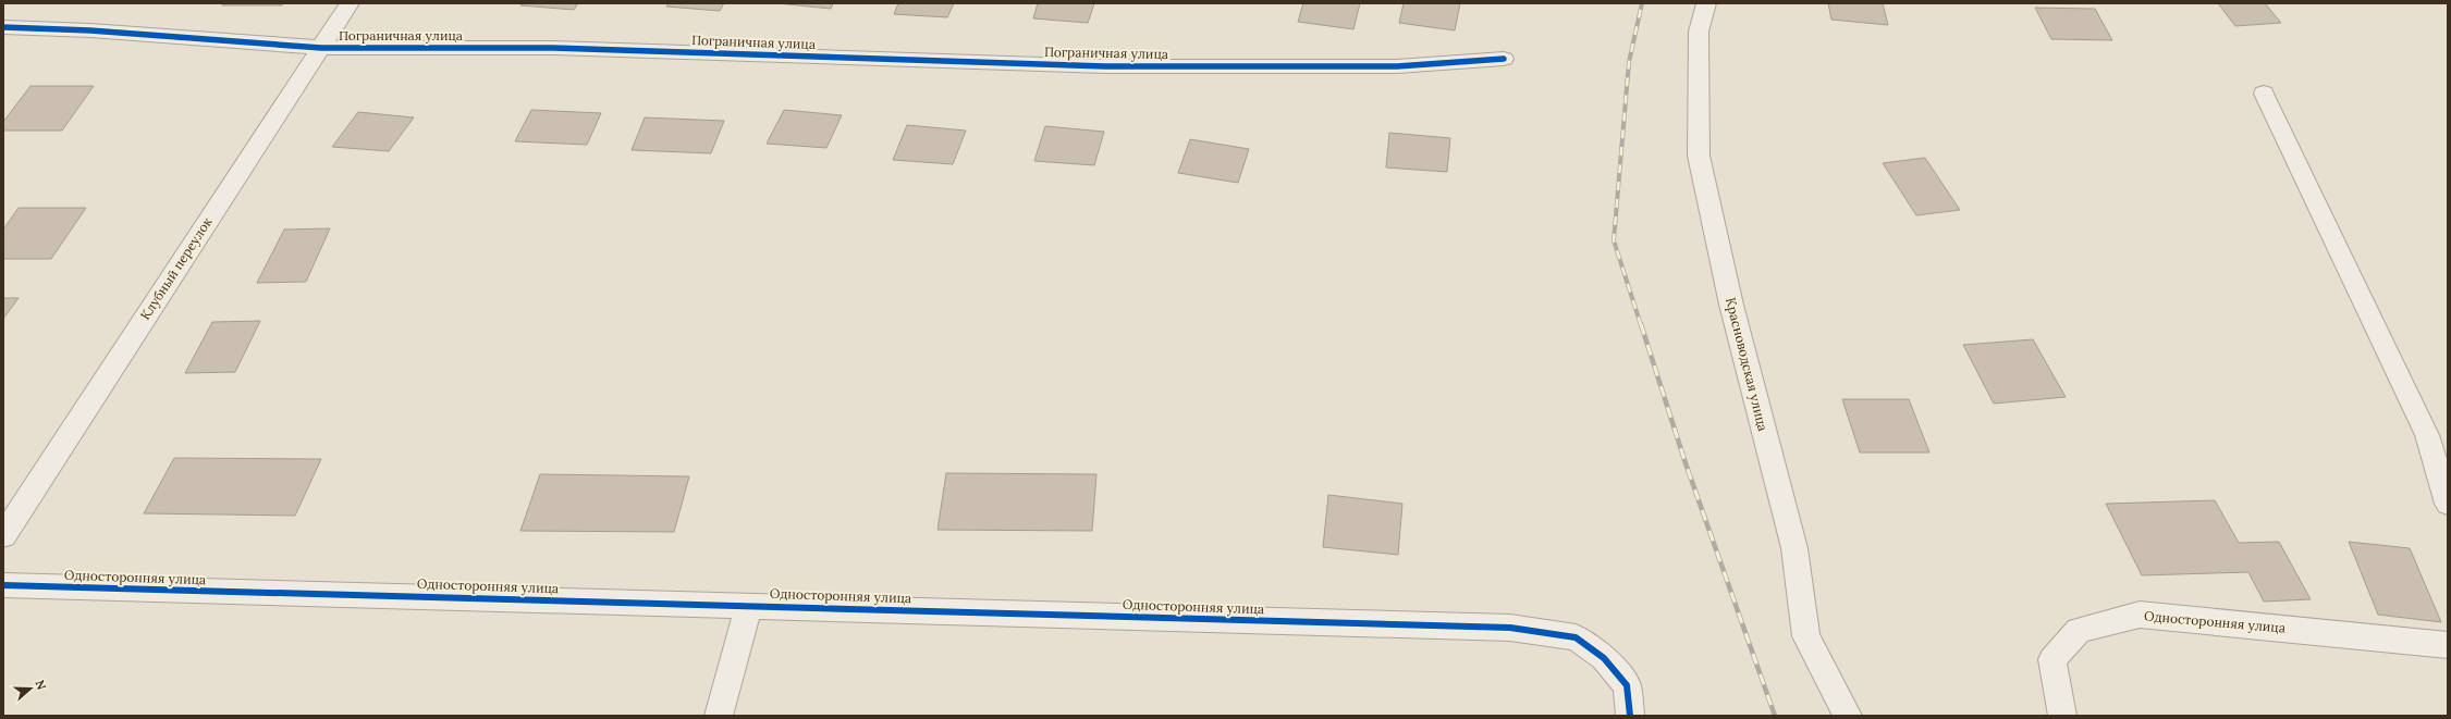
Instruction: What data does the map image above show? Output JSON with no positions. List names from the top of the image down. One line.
{"streets":{"street":["Пограничная улица","Клубный переулок","Красноводская улица","Односторонняя улица"]},"crossings":[["Пограничная улица","Клубный переулок"]],"north":"right"}
